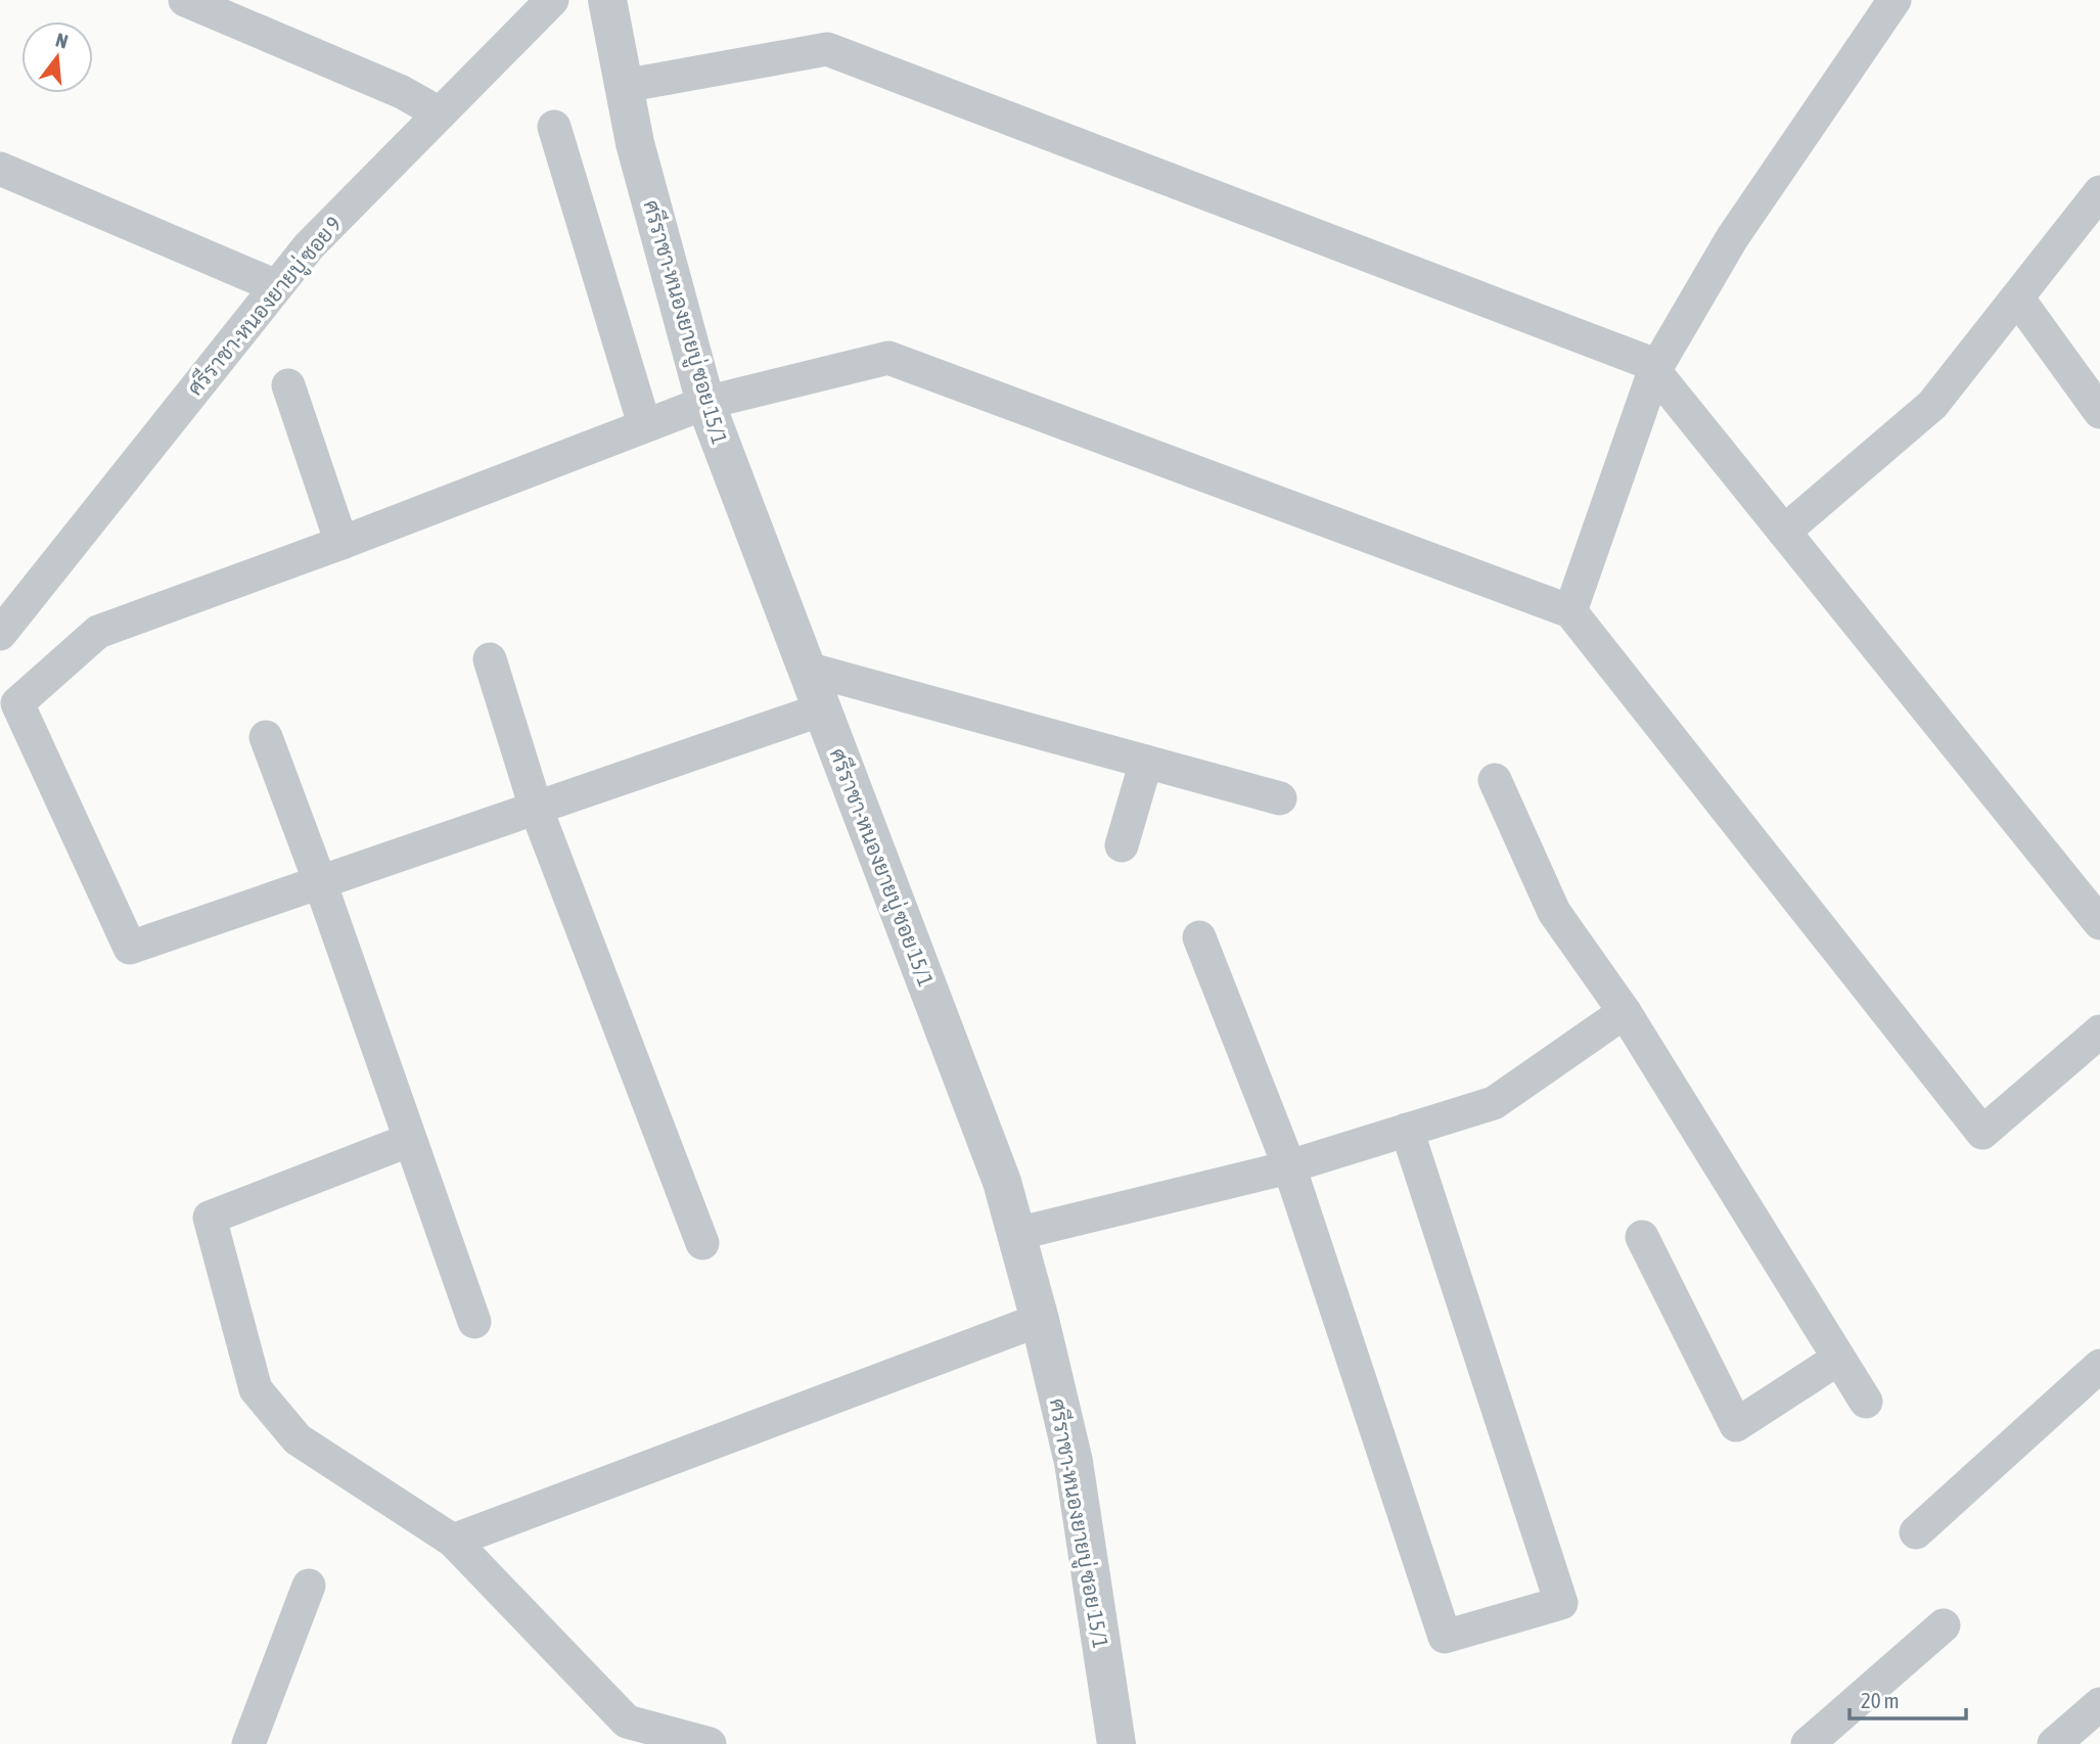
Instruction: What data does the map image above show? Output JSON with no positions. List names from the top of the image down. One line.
{"streets":{"street":["ศรีราชา-หนองยายบู่ ซอย 9","ศรีราชา-หนองยายบู่ ซอย 15/1"]},"scale_bar":"20 m","north":"top"}
